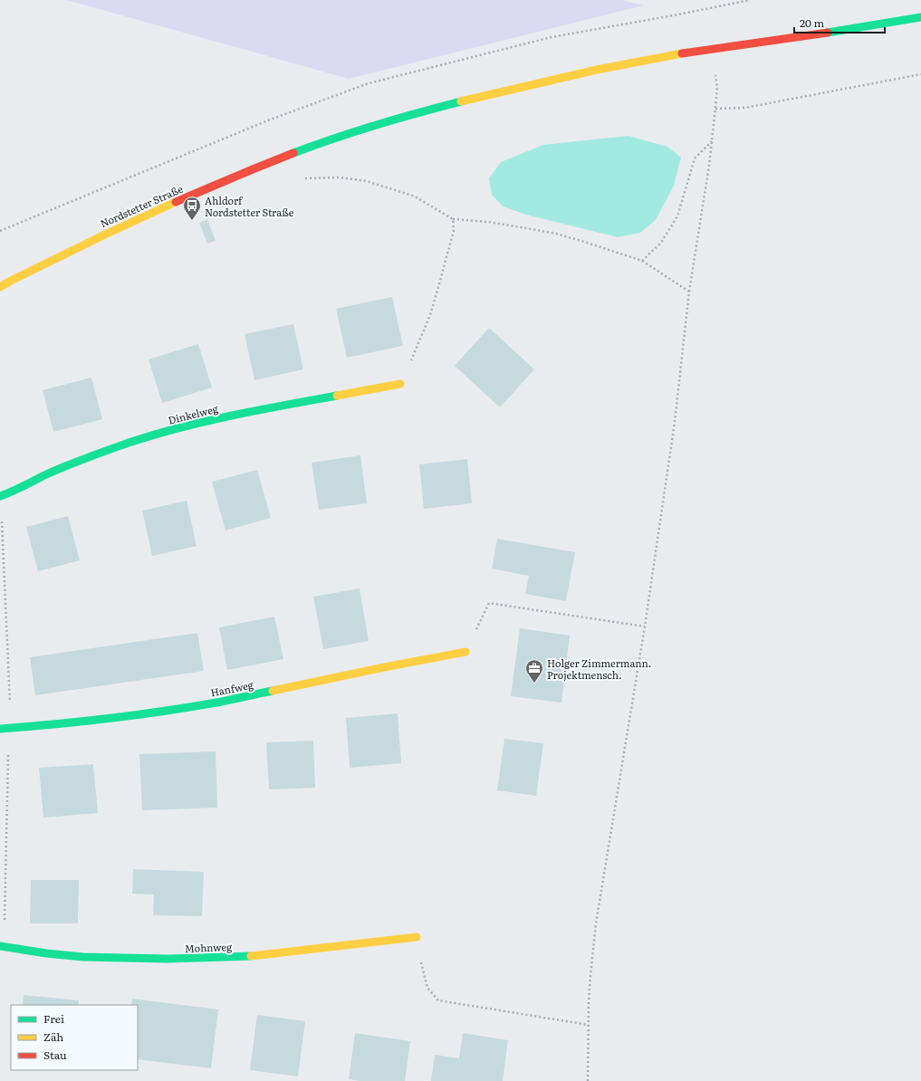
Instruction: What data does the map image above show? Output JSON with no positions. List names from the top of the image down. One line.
{"streets":{"street":["Nordstetter Straße","Dinkelweg","Hanfweg","Mohnweg"]},"places":{"bus stop":["Ahldorf Nordstetter Straße"],"office":["Holger Zimmermann. Projektmensch."]},"legend":["Frei","Zäh","Stau"],"scale_bar":"20 m"}
